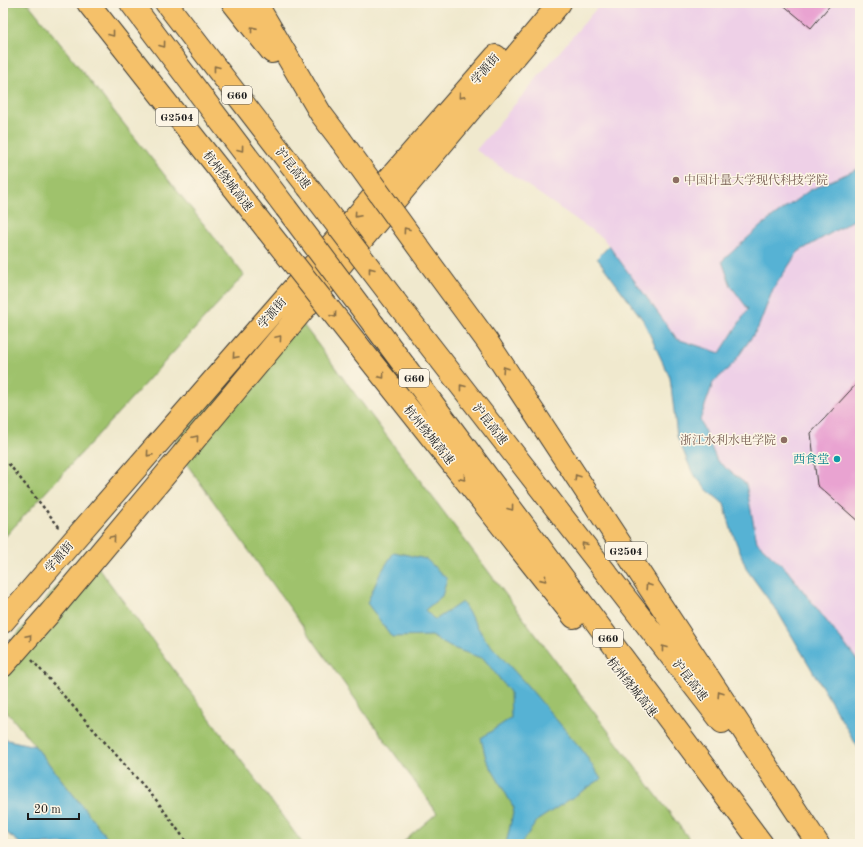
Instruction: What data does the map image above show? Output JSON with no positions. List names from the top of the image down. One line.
{"streets":{"main road":["学源街","G60","G2504","沪昆高速","杭州绕城高速"]},"crossings":[["G60","杭州绕城高速"],["G2504","沪昆高速"]],"places":["中国计量大学现代科技学院","浙江水利水电学院","西食堂"],"scale_bar":"20 m"}
